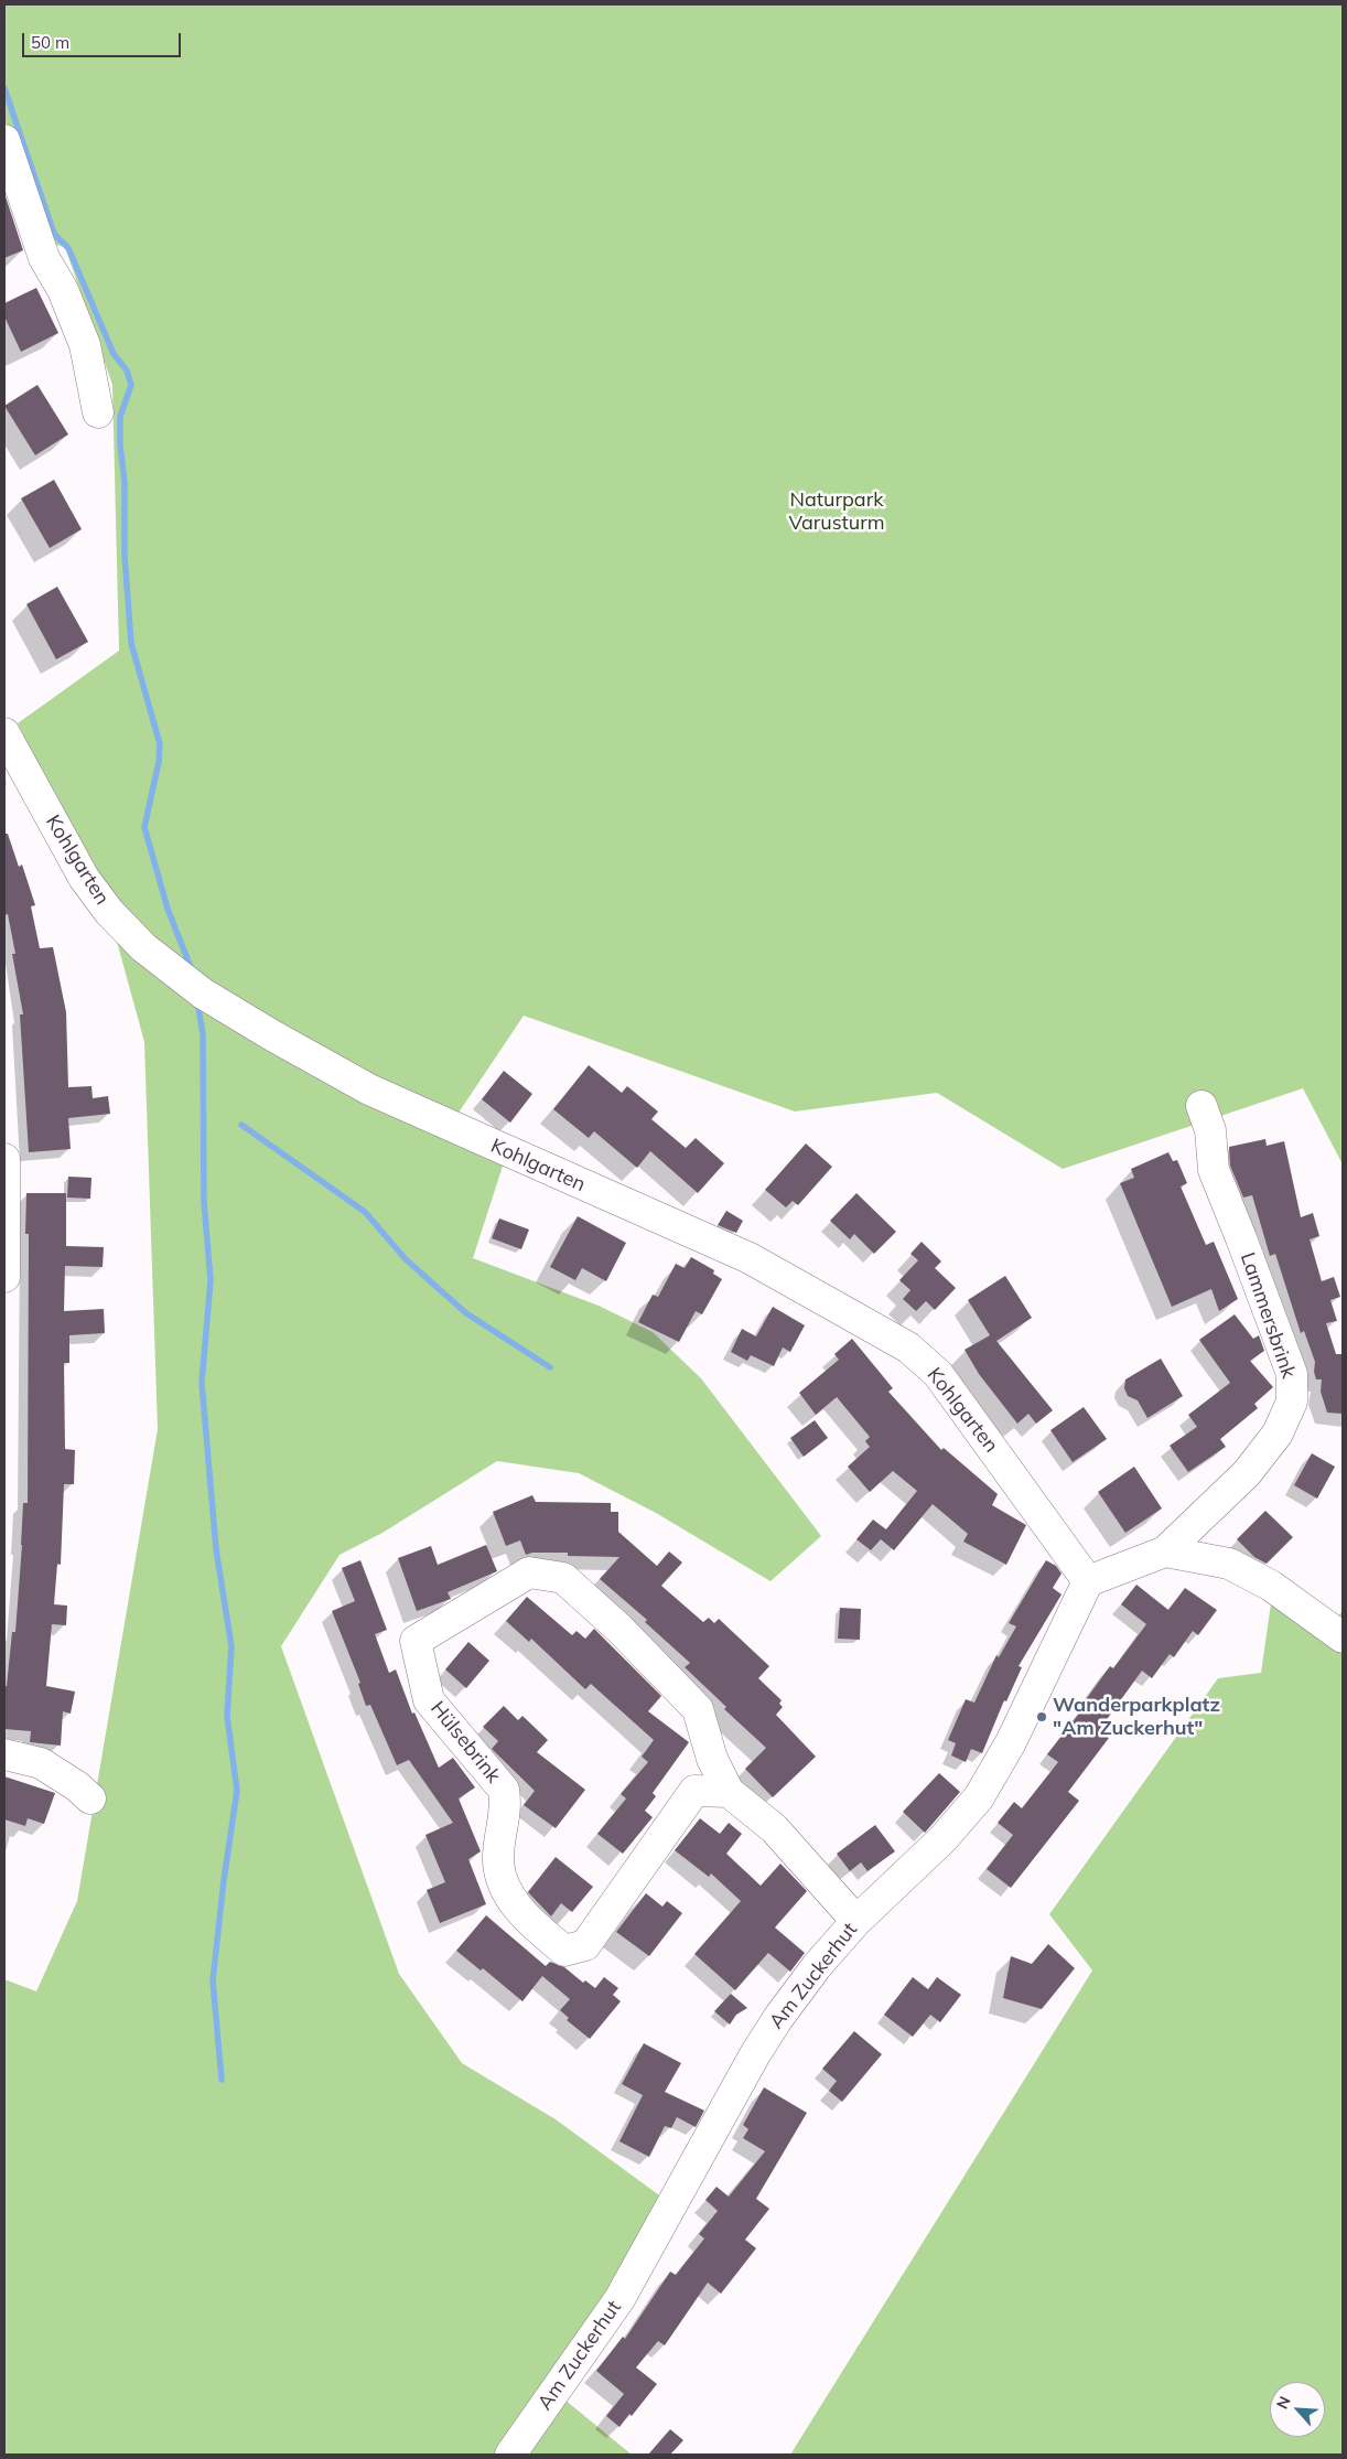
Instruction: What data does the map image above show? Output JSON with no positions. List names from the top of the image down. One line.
{"streets":{"street":["Kohlgarten","Lammersbrink","Hülsebrink","Am Zuckerhut"]},"crossings":[["Kohlgarten","Am Zuckerhut"],["Hülsebrink","Am Zuckerhut"]],"parks":["Naturpark Varusturm"],"places":["Wanderparkplatz \"Am Zuckerhut\""],"scale_bar":"50 m","north":"top left"}
